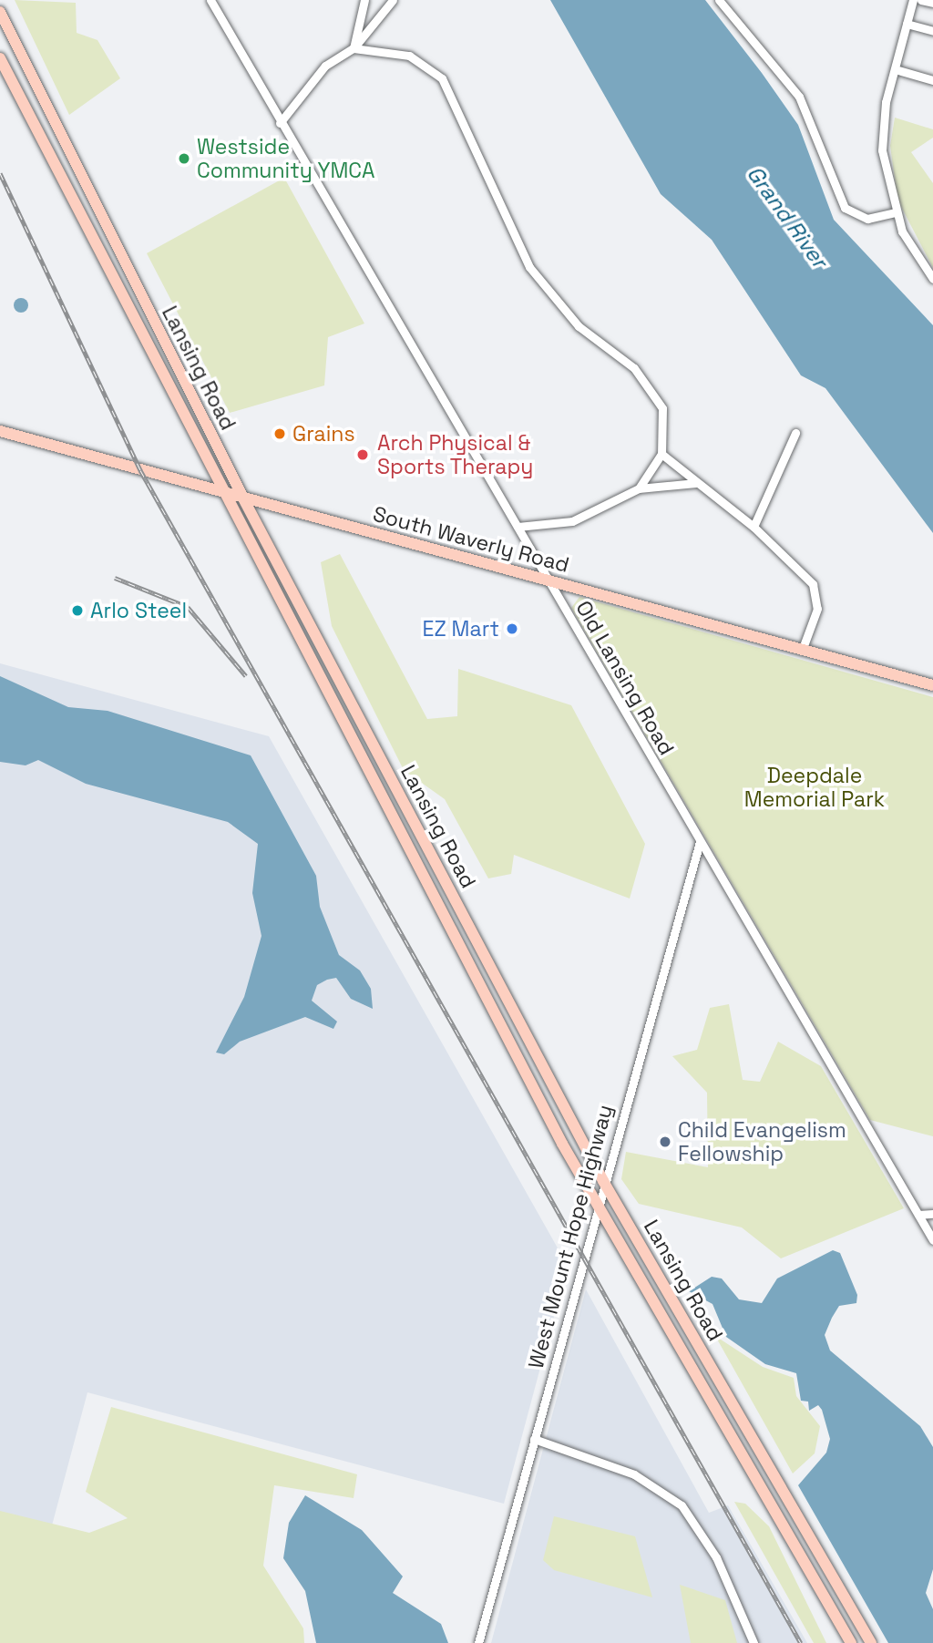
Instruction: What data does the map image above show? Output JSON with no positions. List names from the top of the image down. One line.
{"streets":{"main road":["Lansing Road","South Waverly Road"],"street":["Old Lansing Road","West Mount Hope Highway"]},"crossings":[["Lansing Road","South Waverly Road"],["Lansing Road","West Mount Hope Highway"],["South Waverly Road","Old Lansing Road"],["Old Lansing Road","West Mount Hope Highway"]],"water":["Grand River"],"parks":["Deepdale Memorial Park"],"places":["Westside Community YMCA","Grains","Arch Physical & Sports Therapy","Arlo Steel","EZ Mart","Child Evangelism Fellowship"]}
